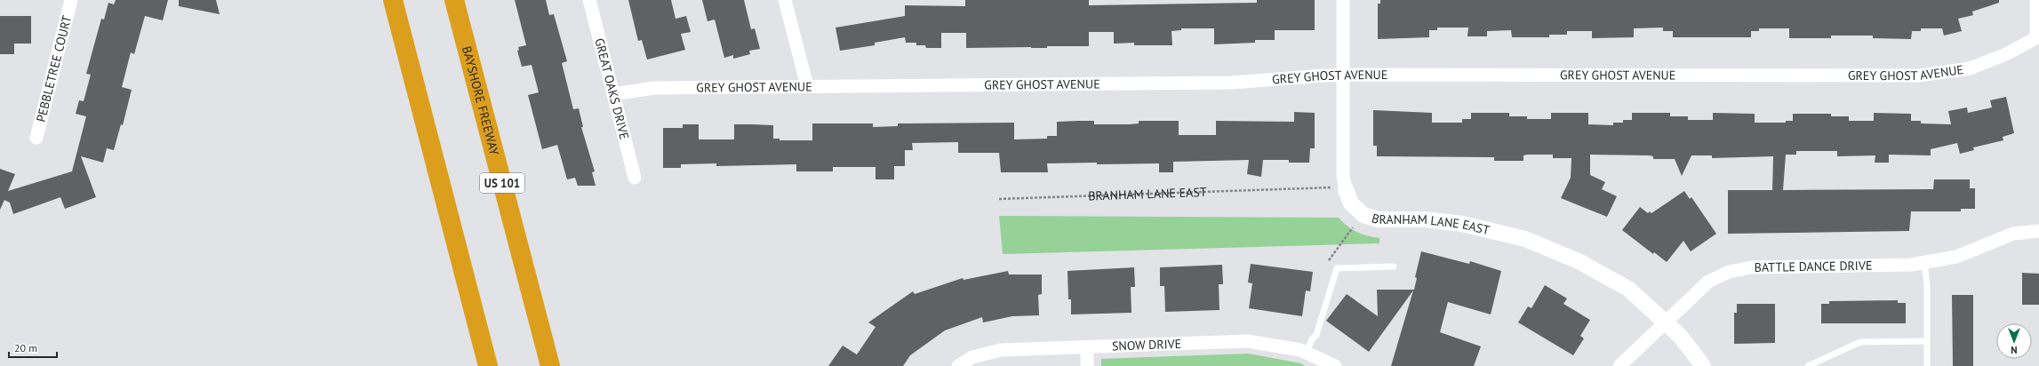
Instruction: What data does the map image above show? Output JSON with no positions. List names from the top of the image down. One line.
{"streets":{"highway":["BAYSHORE FREEWAY","US 101"],"street":["PEBBLETREE COURT","GREY GHOST AVENUE","GREAT OAKS DRIVE","BRANHAM LANE EAST","BATTLE DANCE DRIVE","SNOW DRIVE"]},"crossings":[["GREY GHOST AVENUE","GREAT OAKS DRIVE"],["BRANHAM LANE EAST","BATTLE DANCE DRIVE"]],"scale_bar":"20 m","north":"bottom"}
